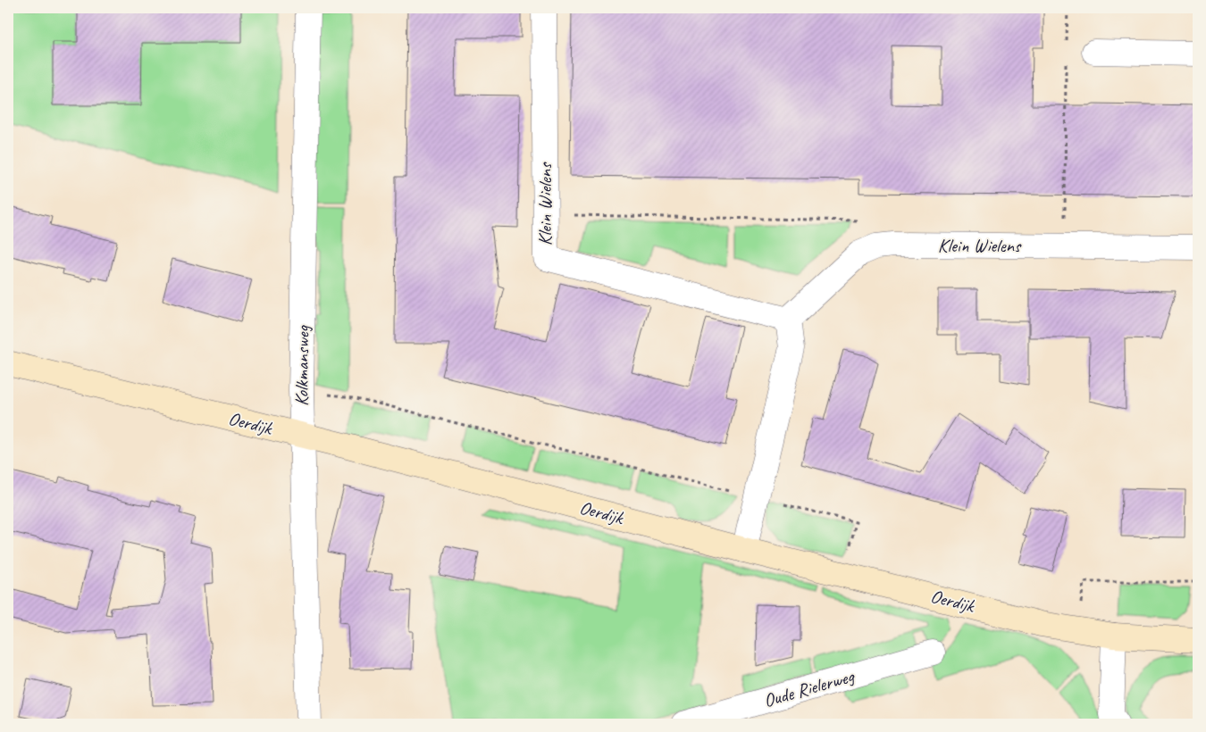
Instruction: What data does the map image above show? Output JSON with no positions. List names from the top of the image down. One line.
{"streets":{"street":["Klein Wielens","Kolkmansweg","Oerdijk","Oude Rielerweg"]},"crossings":[["Kolkmansweg","Oerdijk"]]}
